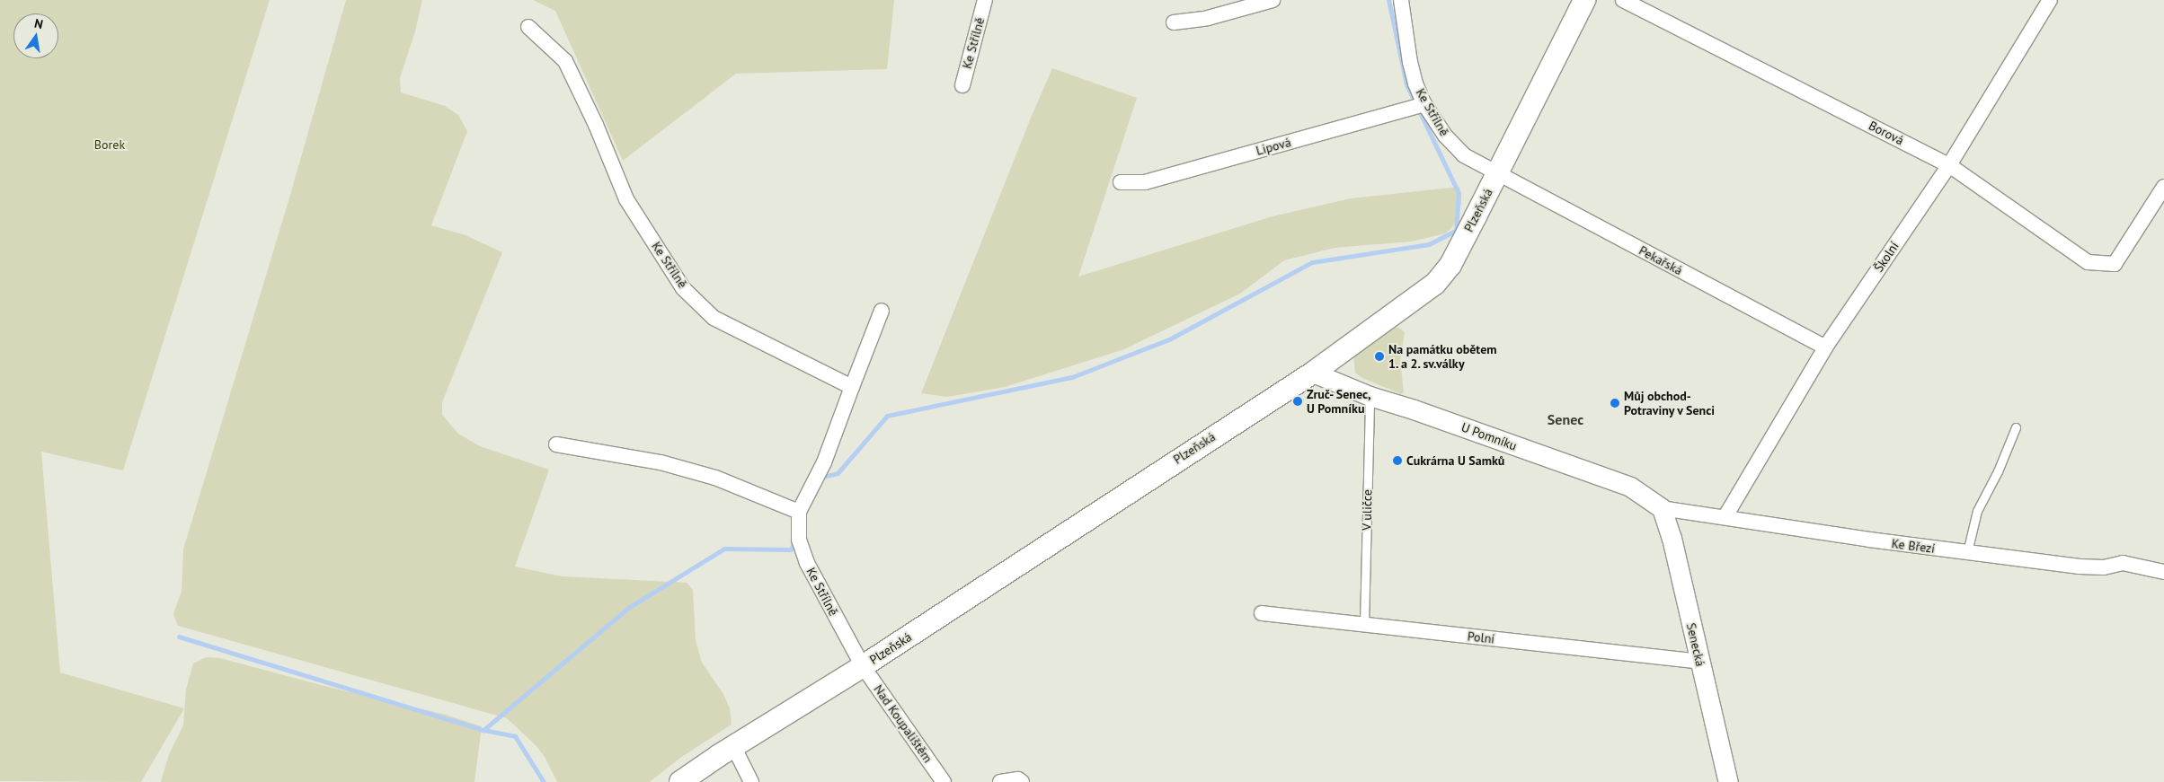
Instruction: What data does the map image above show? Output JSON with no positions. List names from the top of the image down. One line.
{"streets":{"main road":["Plzeňská"],"street":["Ke Střílně","Borová","Lipová","Školní","Pekařská","U Pomníku","Ke Březí","Polní","Senecká","Nad Koupalištěm"],"lane":["V uličce"]},"crossings":[["Ke Střílně","Lipová"],["Ke Střílně","Plzeňská"],["Ke Střílně","Pekařská"],["Ke Střílně","Nad Koupalištěm"],["Borová","Školní"],["Plzeňská","Pekařská"],["Plzeňská","U Pomníku"],["Plzeňská","Nad Koupalištěm"],["Školní","Pekařská"],["Školní","Ke Březí"],["U Pomníku","V uličce"],["U Pomníku","Ke Březí"],["U Pomníku","Senecká"],["V uličce","Polní"],["Ke Březí","Senecká"],["Polní","Senecká"]],"districts":["Senec"],"parks":["Borek"],"places":["Na památku obětem 1. a 2. sv.války","Zruč- Senec, U Pomníku","Můj obchod- Potraviny v Senci","Cukrárna U Samků"],"north":"top"}
